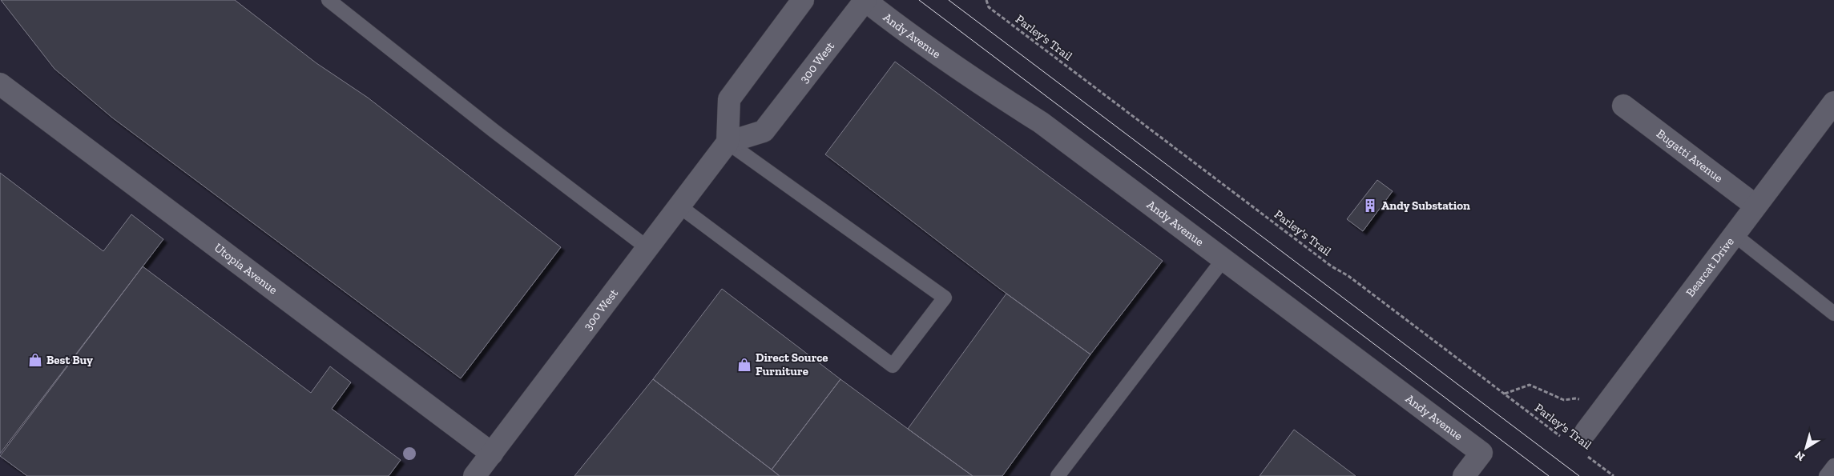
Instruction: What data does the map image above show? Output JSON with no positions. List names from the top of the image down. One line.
{"streets":{"street":["Andy Avenue","300 West","Bugatti Avenue","Bearcat Drive","Utopia Avenue"],"path":["Parley's Trail"]},"crossings":[["Andy Avenue","300 West"],["300 West","Utopia Avenue"],["Bugatti Avenue","Bearcat Drive"]],"places":{"building":["Andy Substation"],"shop":["Best Buy","Direct Source Furniture"]},"north":"bottom left"}
